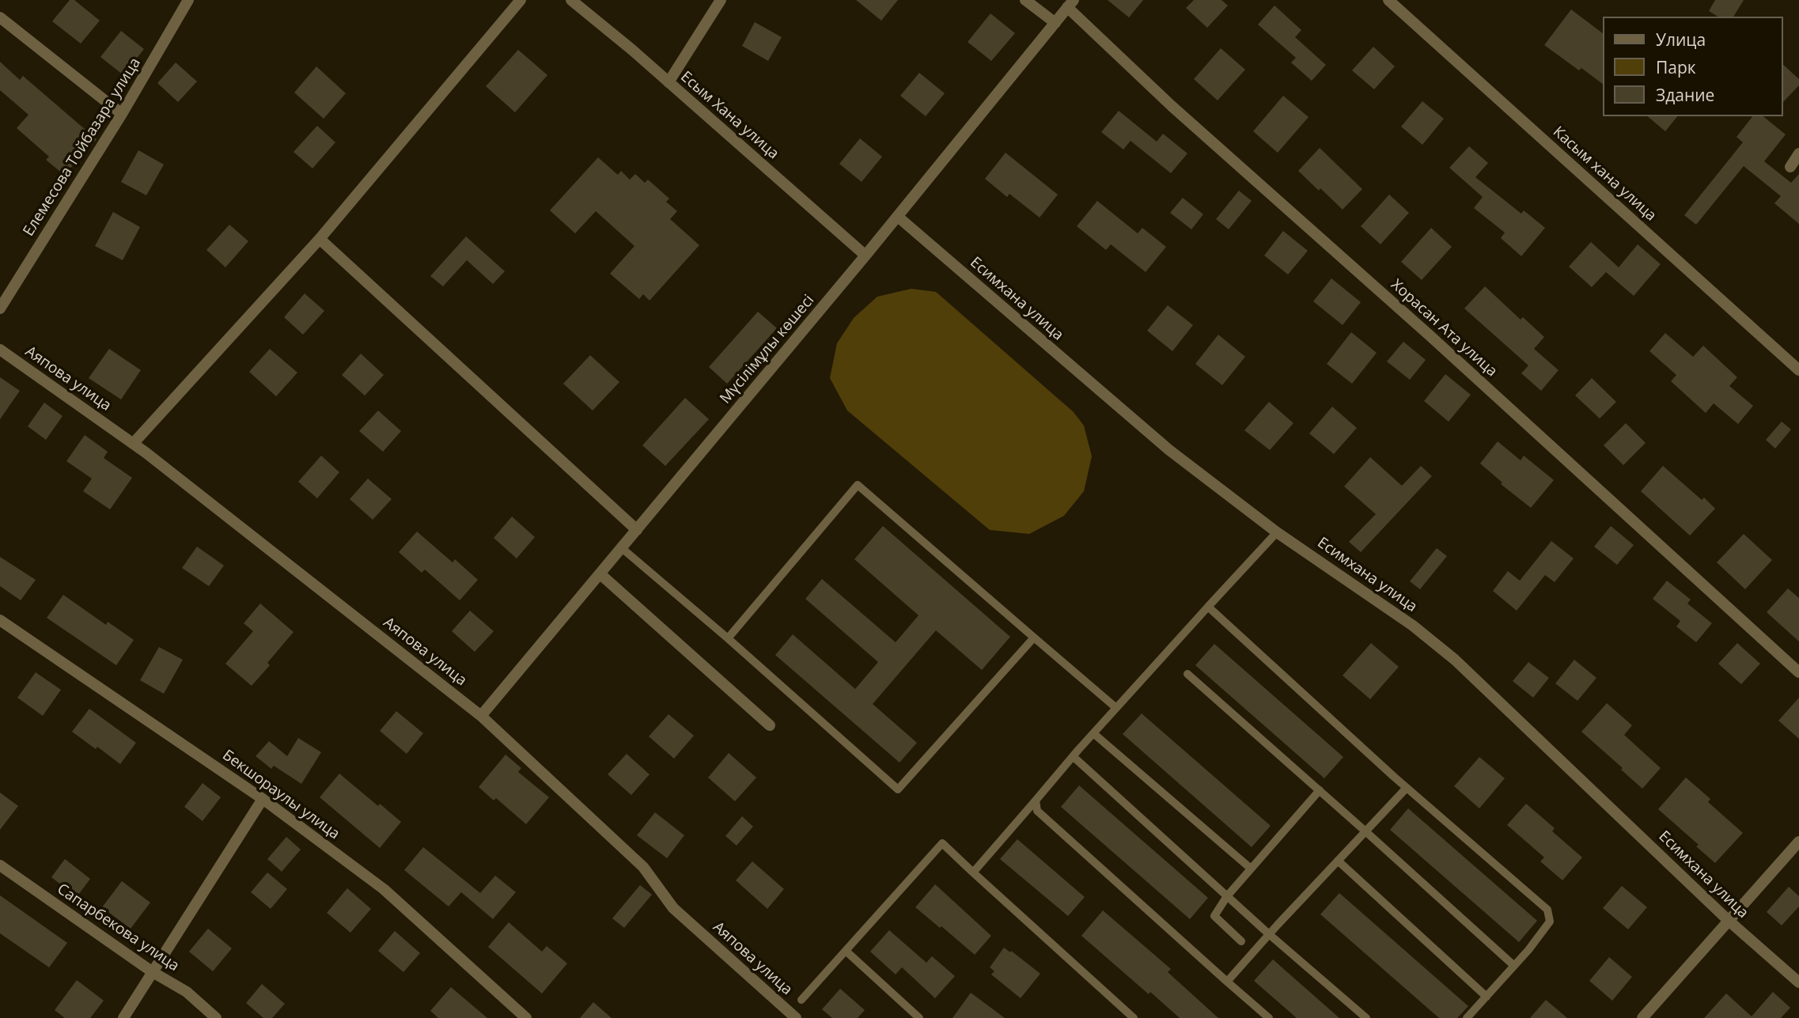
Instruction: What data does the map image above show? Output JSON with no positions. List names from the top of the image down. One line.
{"streets":{"street":["Есым Хана улица","Елемесова Тойбазара улица","Касым хана улица","Есимхана улица","Хорасан Ата улица","Мүсілімұлы көшесі","Аяпова улица","Бекшораулы улица","Сапарбекова улица"]},"crossings":[["Есым Хана улица","Мүсілімұлы көшесі"],["Есимхана улица","Мүсілімұлы көшесі"],["Хорасан Ата улица","Мүсілімұлы көшесі"],["Мүсілімұлы көшесі","Аяпова улица"]],"legend":["Улица","Парк","Здание"]}
